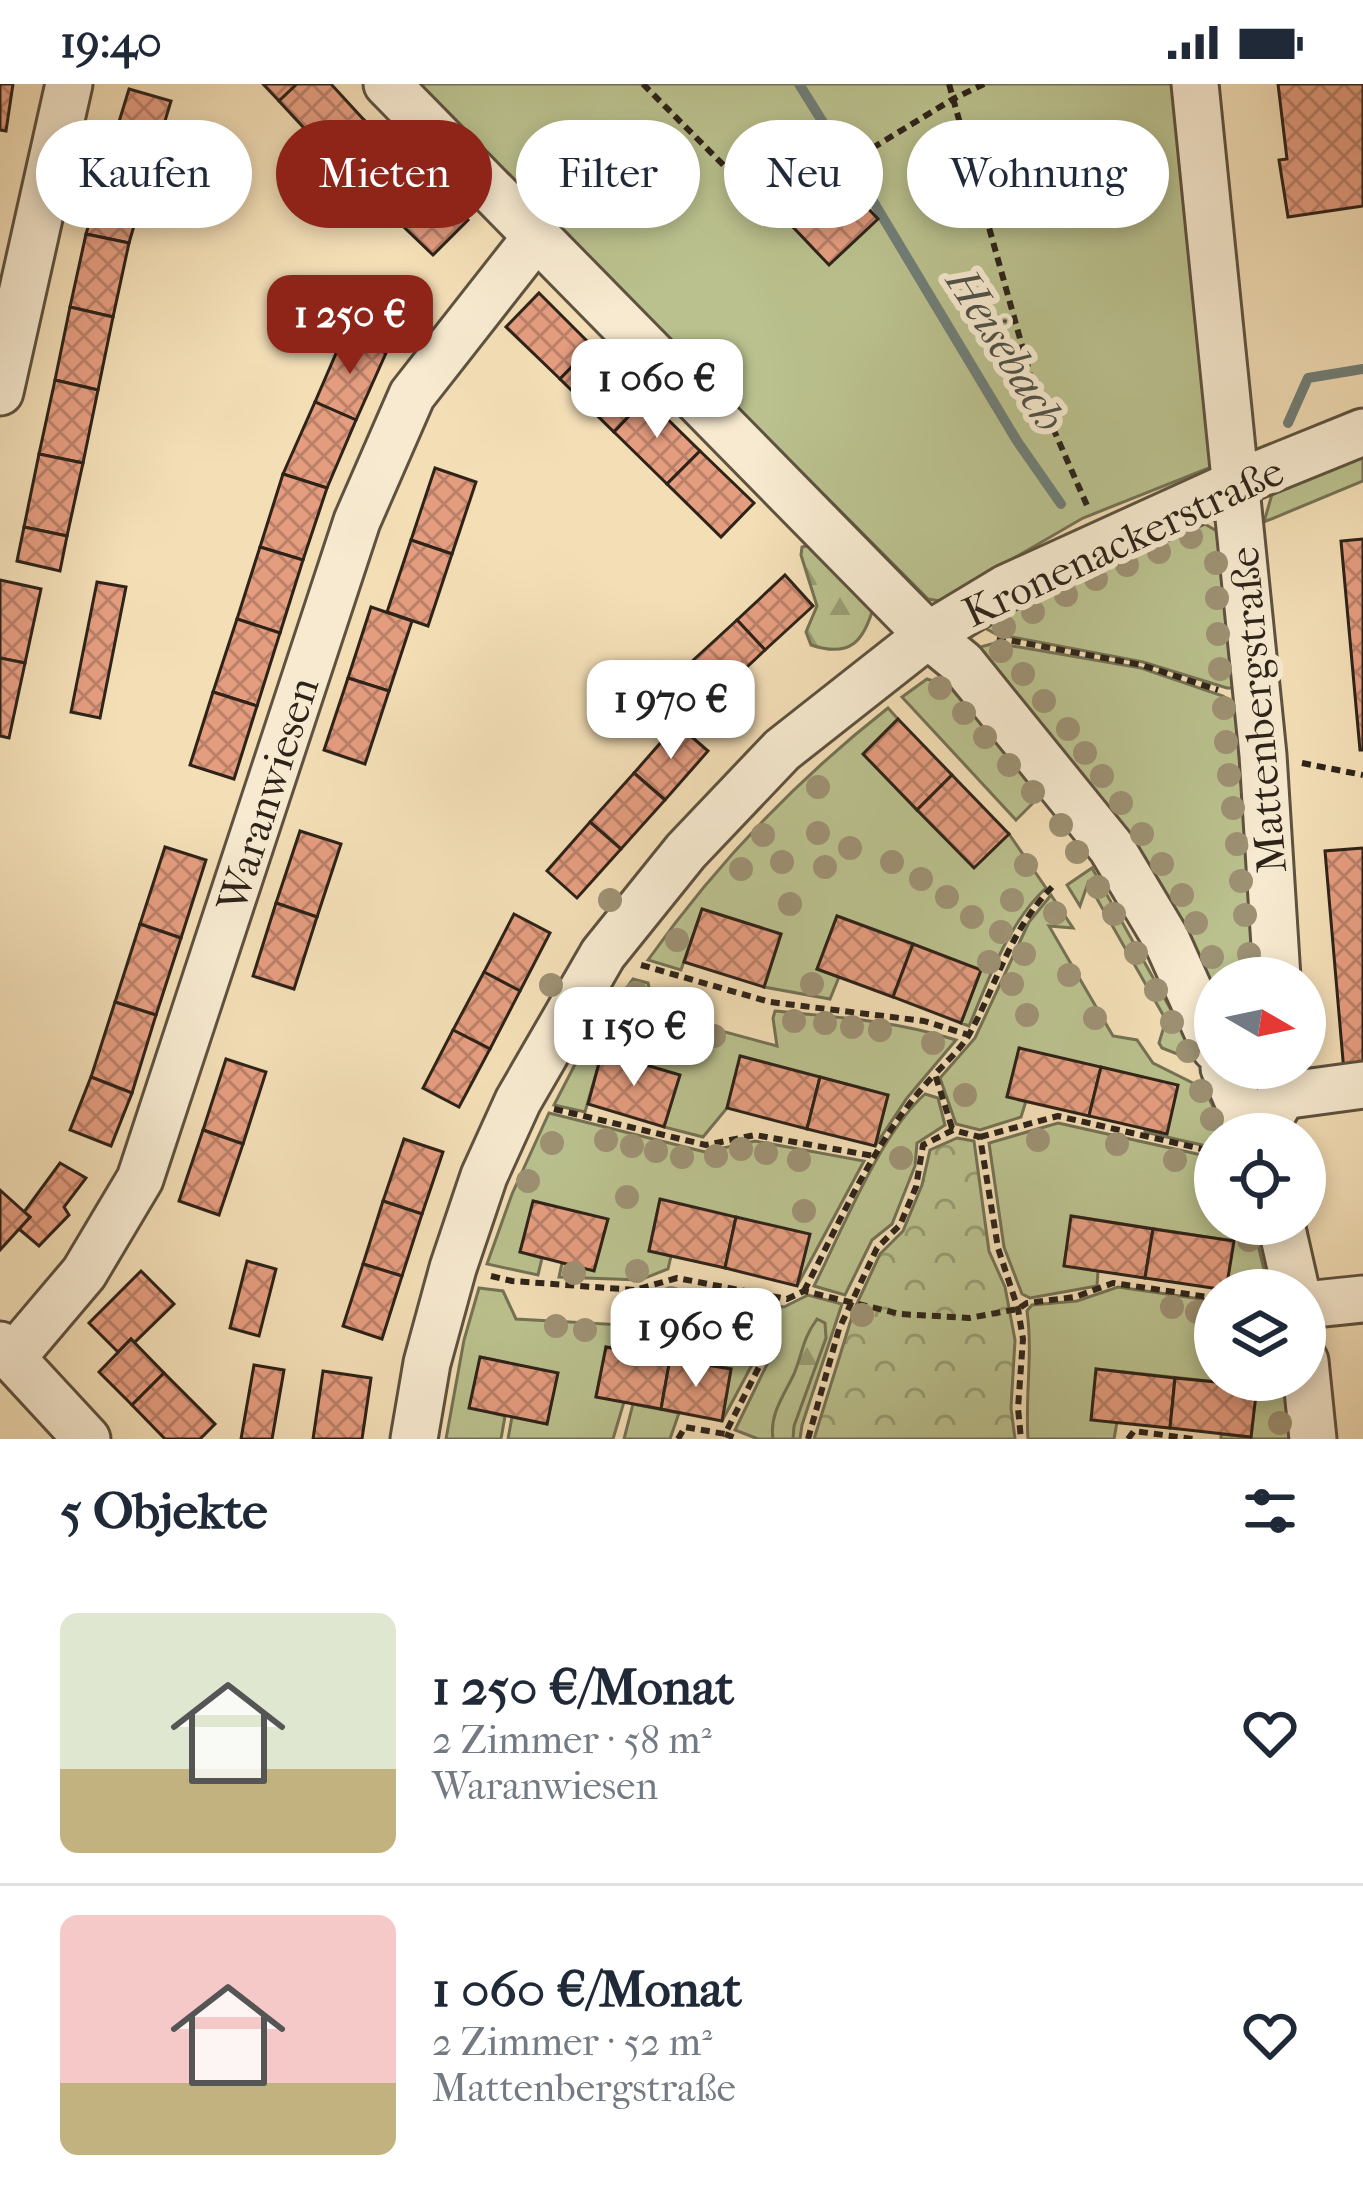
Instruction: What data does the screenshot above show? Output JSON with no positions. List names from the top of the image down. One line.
{"streets":{"street":["Kronenackerstraße","Mattenbergstraße","Waranwiesen"]},"crossings":[["Kronenackerstraße","Mattenbergstraße"]],"water":["Heisebach"],"north":"right","page":{"status":"19:40","chip":["Kaufen","Mieten","Filter","Neu","Wohnung"],"price":["1 250 €","1 060 €","1 970 €","1 150 €","1 960 €"],"heading":"5 Objekte","list":[{"name":"1 250 €/Monat","note":"2 Zimmer · 58 m² · Waranwiesen"},{"name":"1 060 €/Monat","note":"2 Zimmer · 52 m² · Mattenbergstraße"}]}}
